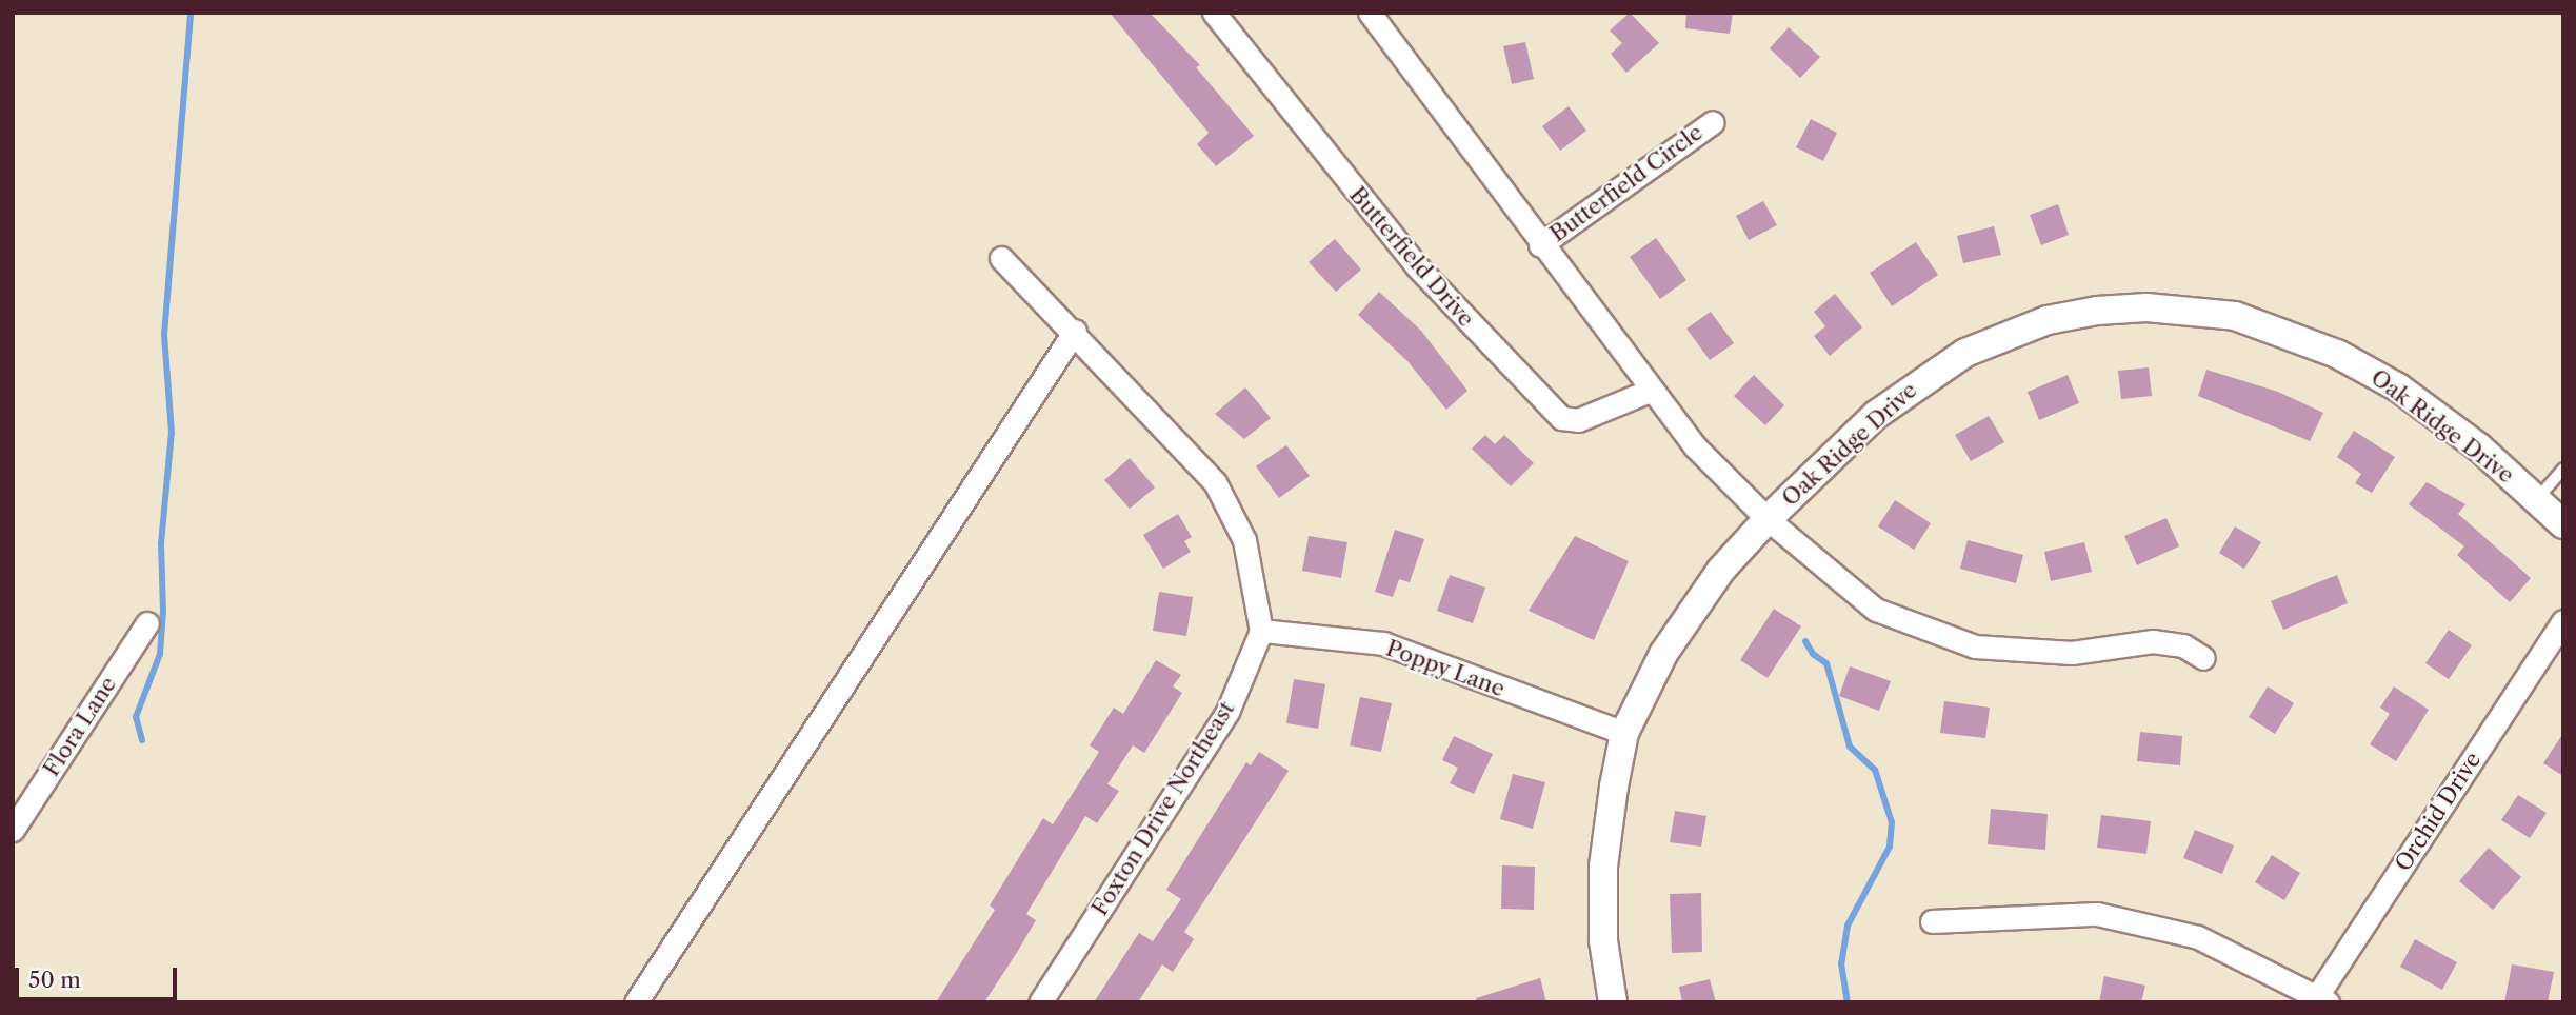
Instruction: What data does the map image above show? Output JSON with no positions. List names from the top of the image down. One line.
{"streets":{"street":["Butterfield Circle","Butterfield Drive","Oak Ridge Drive","Poppy Lane","Flora Lane","Foxton Drive Northeast","Orchid Drive"]},"crossings":[["Oak Ridge Drive","Poppy Lane"],["Poppy Lane","Foxton Drive Northeast"]],"scale_bar":"50 m"}
